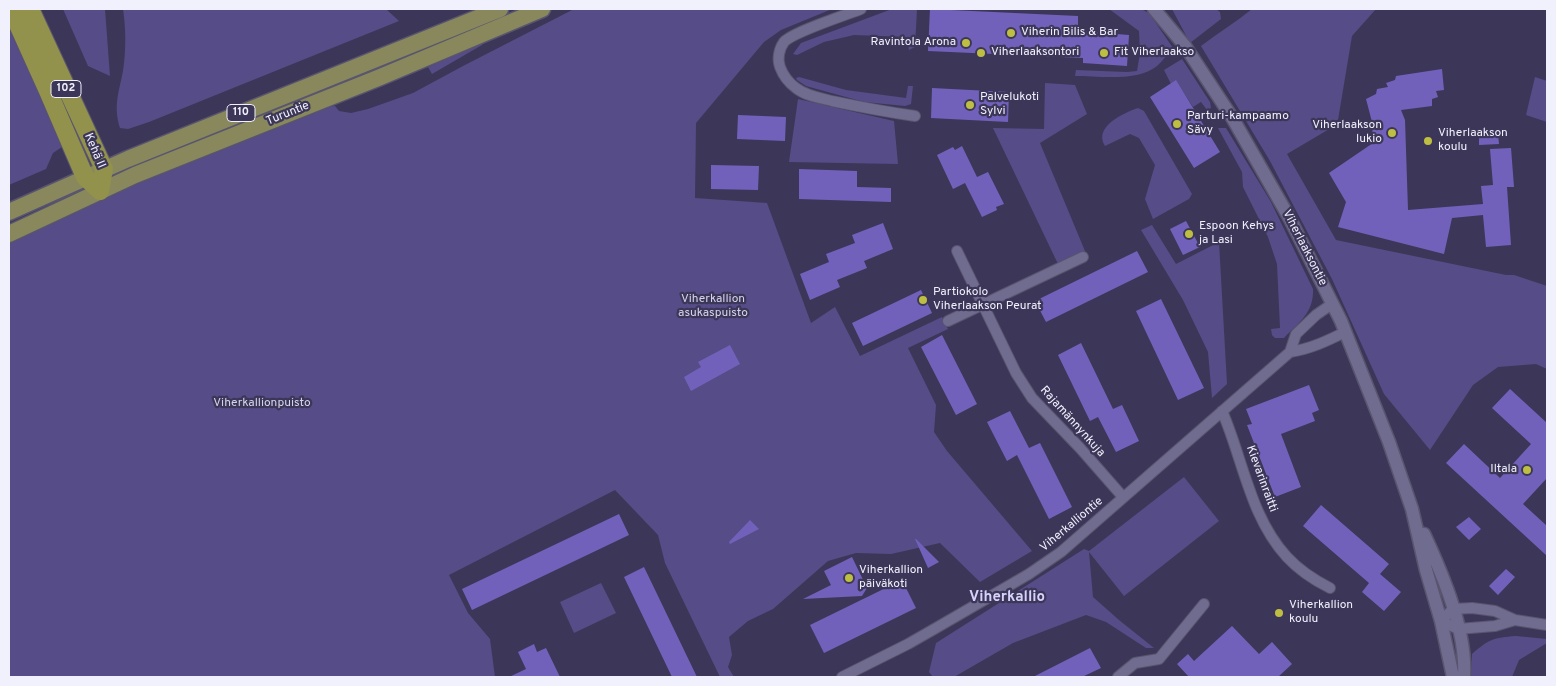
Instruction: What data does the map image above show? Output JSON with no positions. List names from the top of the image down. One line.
{"streets":{"highway":["102","Kehä II"],"main road":["110","Turuntie"],"street":["Viherlaaksontie","Rajamännynkuja","Kievarinraitti","Viherkalliontie"]},"crossings":[["Turuntie","Kehä II"],["Viherlaaksontie","Viherkalliontie"],["Rajamännynkuja","Viherkalliontie"],["Kievarinraitti","Viherkalliontie"]],"districts":["Viherkallio"],"parks":["Viherkallion asukaspuisto","Viherkallionpuisto"],"places":["Viherin Bilis & Bar","Ravintola Arona","Viherlaaksontori","Fit Viherlaakso","Palvelukoti Sylvi","Parturi-kampaamo Sävy","Viherlaakson lukio","Viherlaakson koulu","Espoon Kehys ja Lasi","Partiokolo Viherlaakson Peurat","Iltala","Viherkallion päiväkoti","Viherkallion koulu"]}
